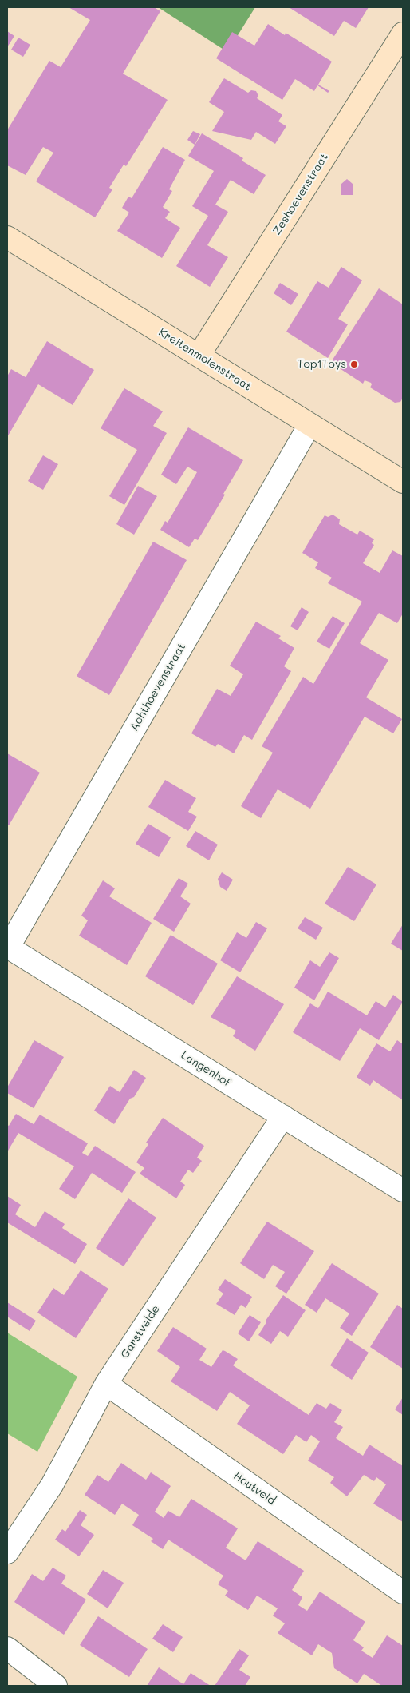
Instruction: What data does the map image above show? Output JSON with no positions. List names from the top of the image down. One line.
{"streets":{"street":["Zeshoevenstraat","Kreitenmolenstraat","Achthoevenstraat","Langenhof","Garstvelde","Houtveld"]},"crossings":[["Zeshoevenstraat","Kreitenmolenstraat"],["Kreitenmolenstraat","Achthoevenstraat"],["Achthoevenstraat","Langenhof"],["Langenhof","Garstvelde"],["Garstvelde","Houtveld"]],"places":["Top1Toys"]}
